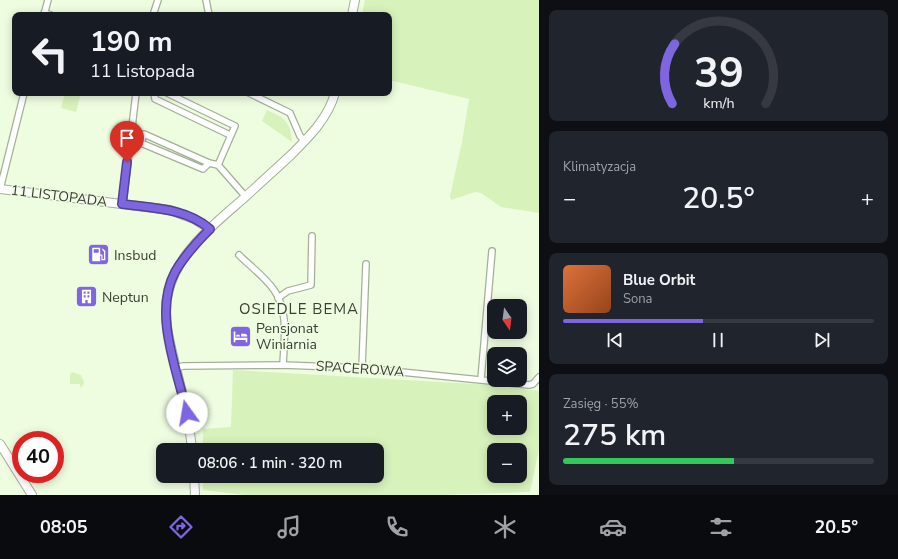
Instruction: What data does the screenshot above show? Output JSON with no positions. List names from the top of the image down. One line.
{"streets":{"street":["11 LISTOPADA","SPACEROWA"]},"districts":["OSIEDLE BEMA"],"places":{"fuel station":["Insbud"],"building":["Neptun"],"hotel":["Pensjonat Winiarnia"]},"north":"bottom","page":{"turn":["190 m","11 Listopada"],"tile":["Klimatyzacja",["Zasięg · 55%","275 km"]],"heat":["−","20.5°","+"],"song":["Blue Orbit","Sona"],"map_buttons":["+","−"],"limit":"40","trip":"08:06 · 1 min · 320 m","tabs":["08:05","20.5°"],"gauge":["39","km/h"]}}
